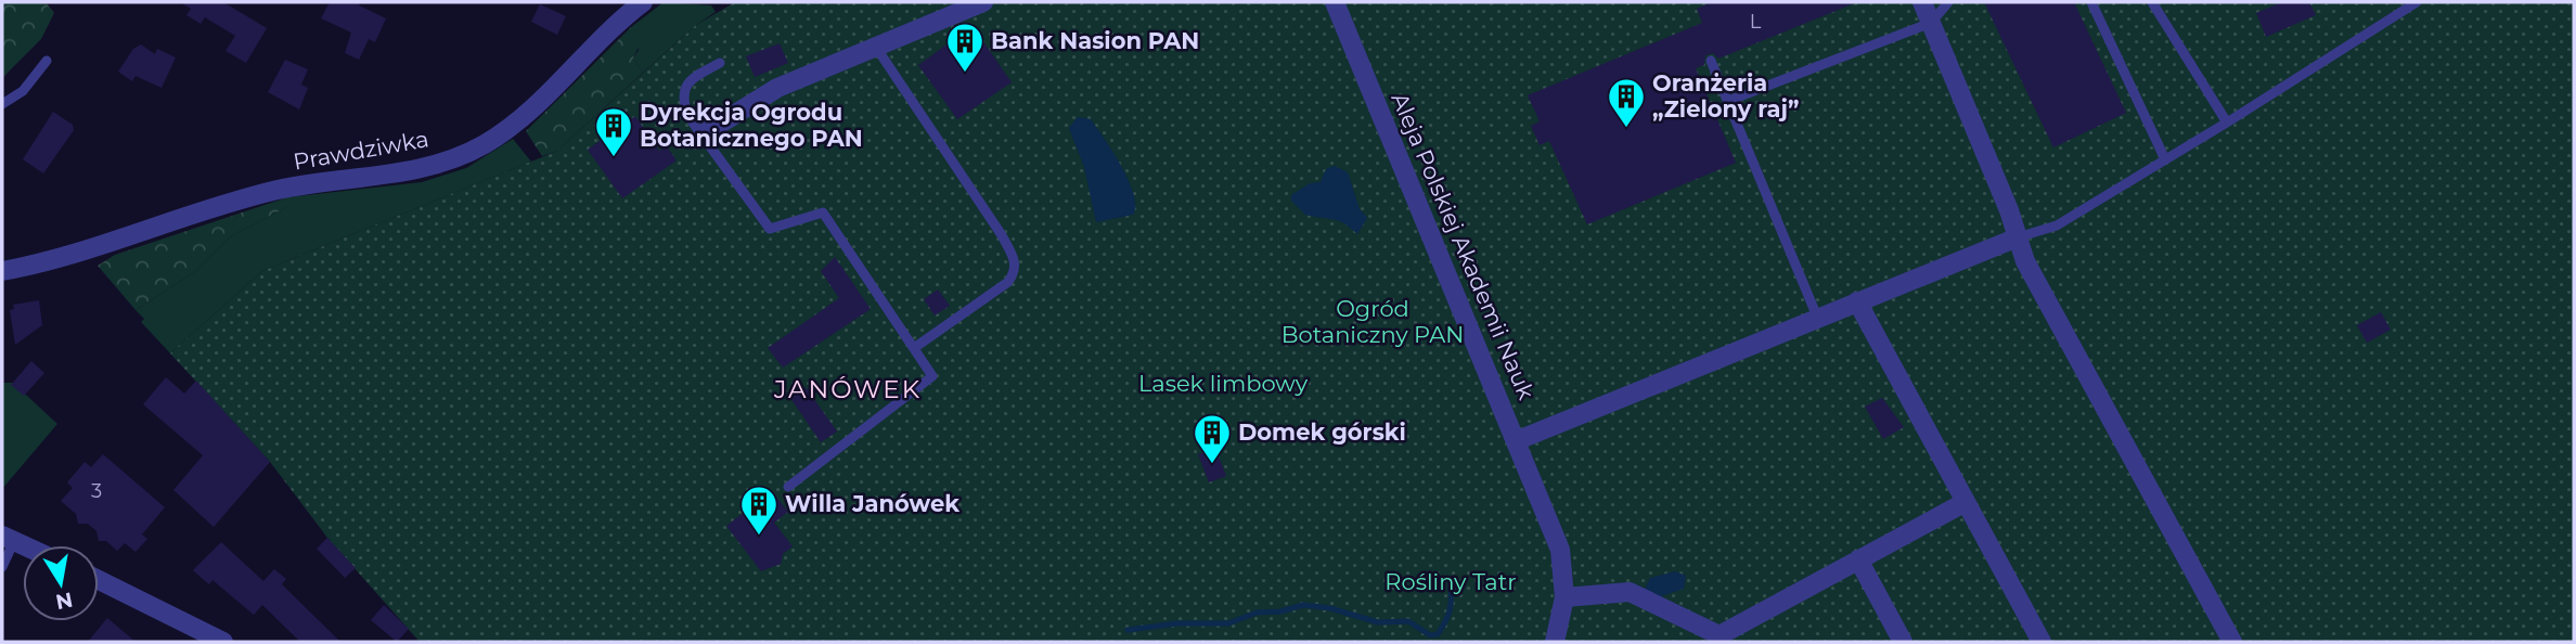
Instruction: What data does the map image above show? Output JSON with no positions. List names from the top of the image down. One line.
{"streets":{"street":["Prawdziwka","Aleja Polskiej Akademii Nauk"]},"districts":["JANÓWEK"],"parks":["Ogród Botaniczny PAN","Lasek limbowy","Rośliny Tatr"],"places":{"building":["Bank Nasion PAN","Oranżeria „Zielony raj”","Dyrekcja Ogrodu Botanicznego PAN","Domek górski","Willa Janówek"]},"house_numbers":["L","3"],"north":"bottom"}
